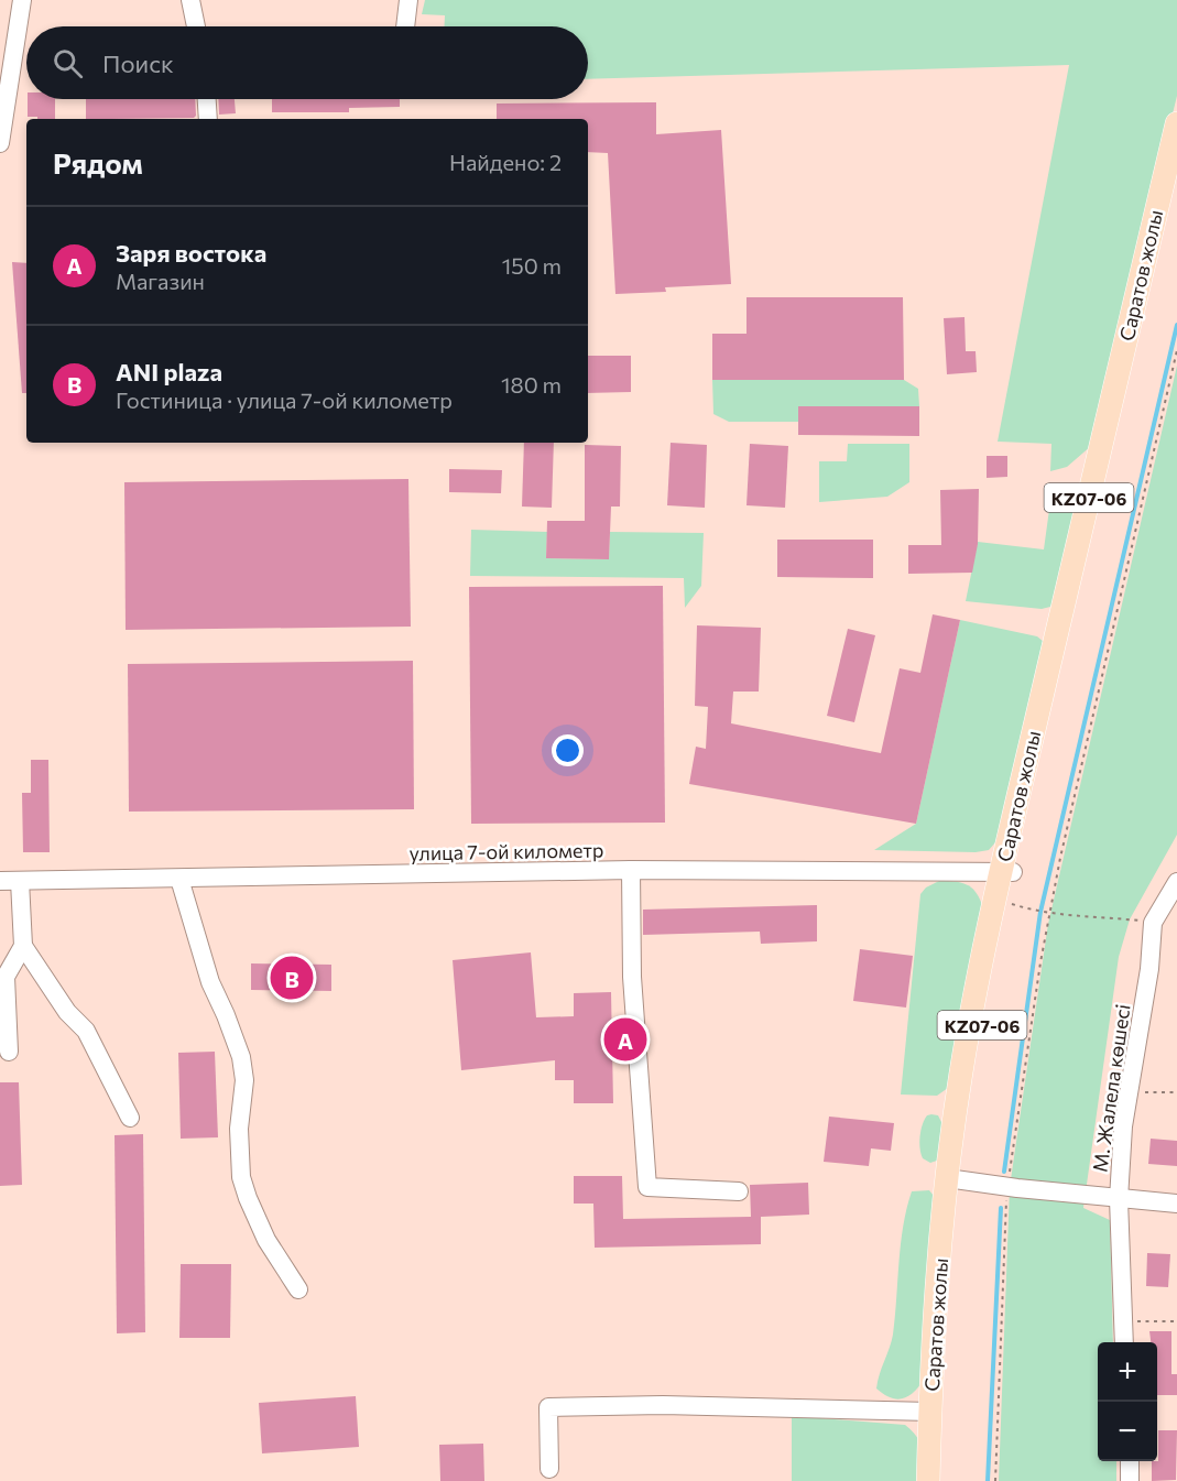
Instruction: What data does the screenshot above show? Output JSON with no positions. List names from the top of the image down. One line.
{"streets":{"main road":["Саратов жолы","KZ07-06"],"street":["улица 7-ой километр","М. Жалела көшесі"]},"crossings":[["Саратов жолы","улица 7-ой километр"]],"page":{"search":"Поиск","heading":["Рядом","Найдено: 2"],"list":[{"mark":"A","name":"Заря востока","note":"Магазин","value":"150 m"},{"mark":"B","name":"ANI plaza","note":"Гостиница · улица 7-ой километр","value":"180 m"}],"pins":["B","A"],"map_buttons":["+","−"]}}
